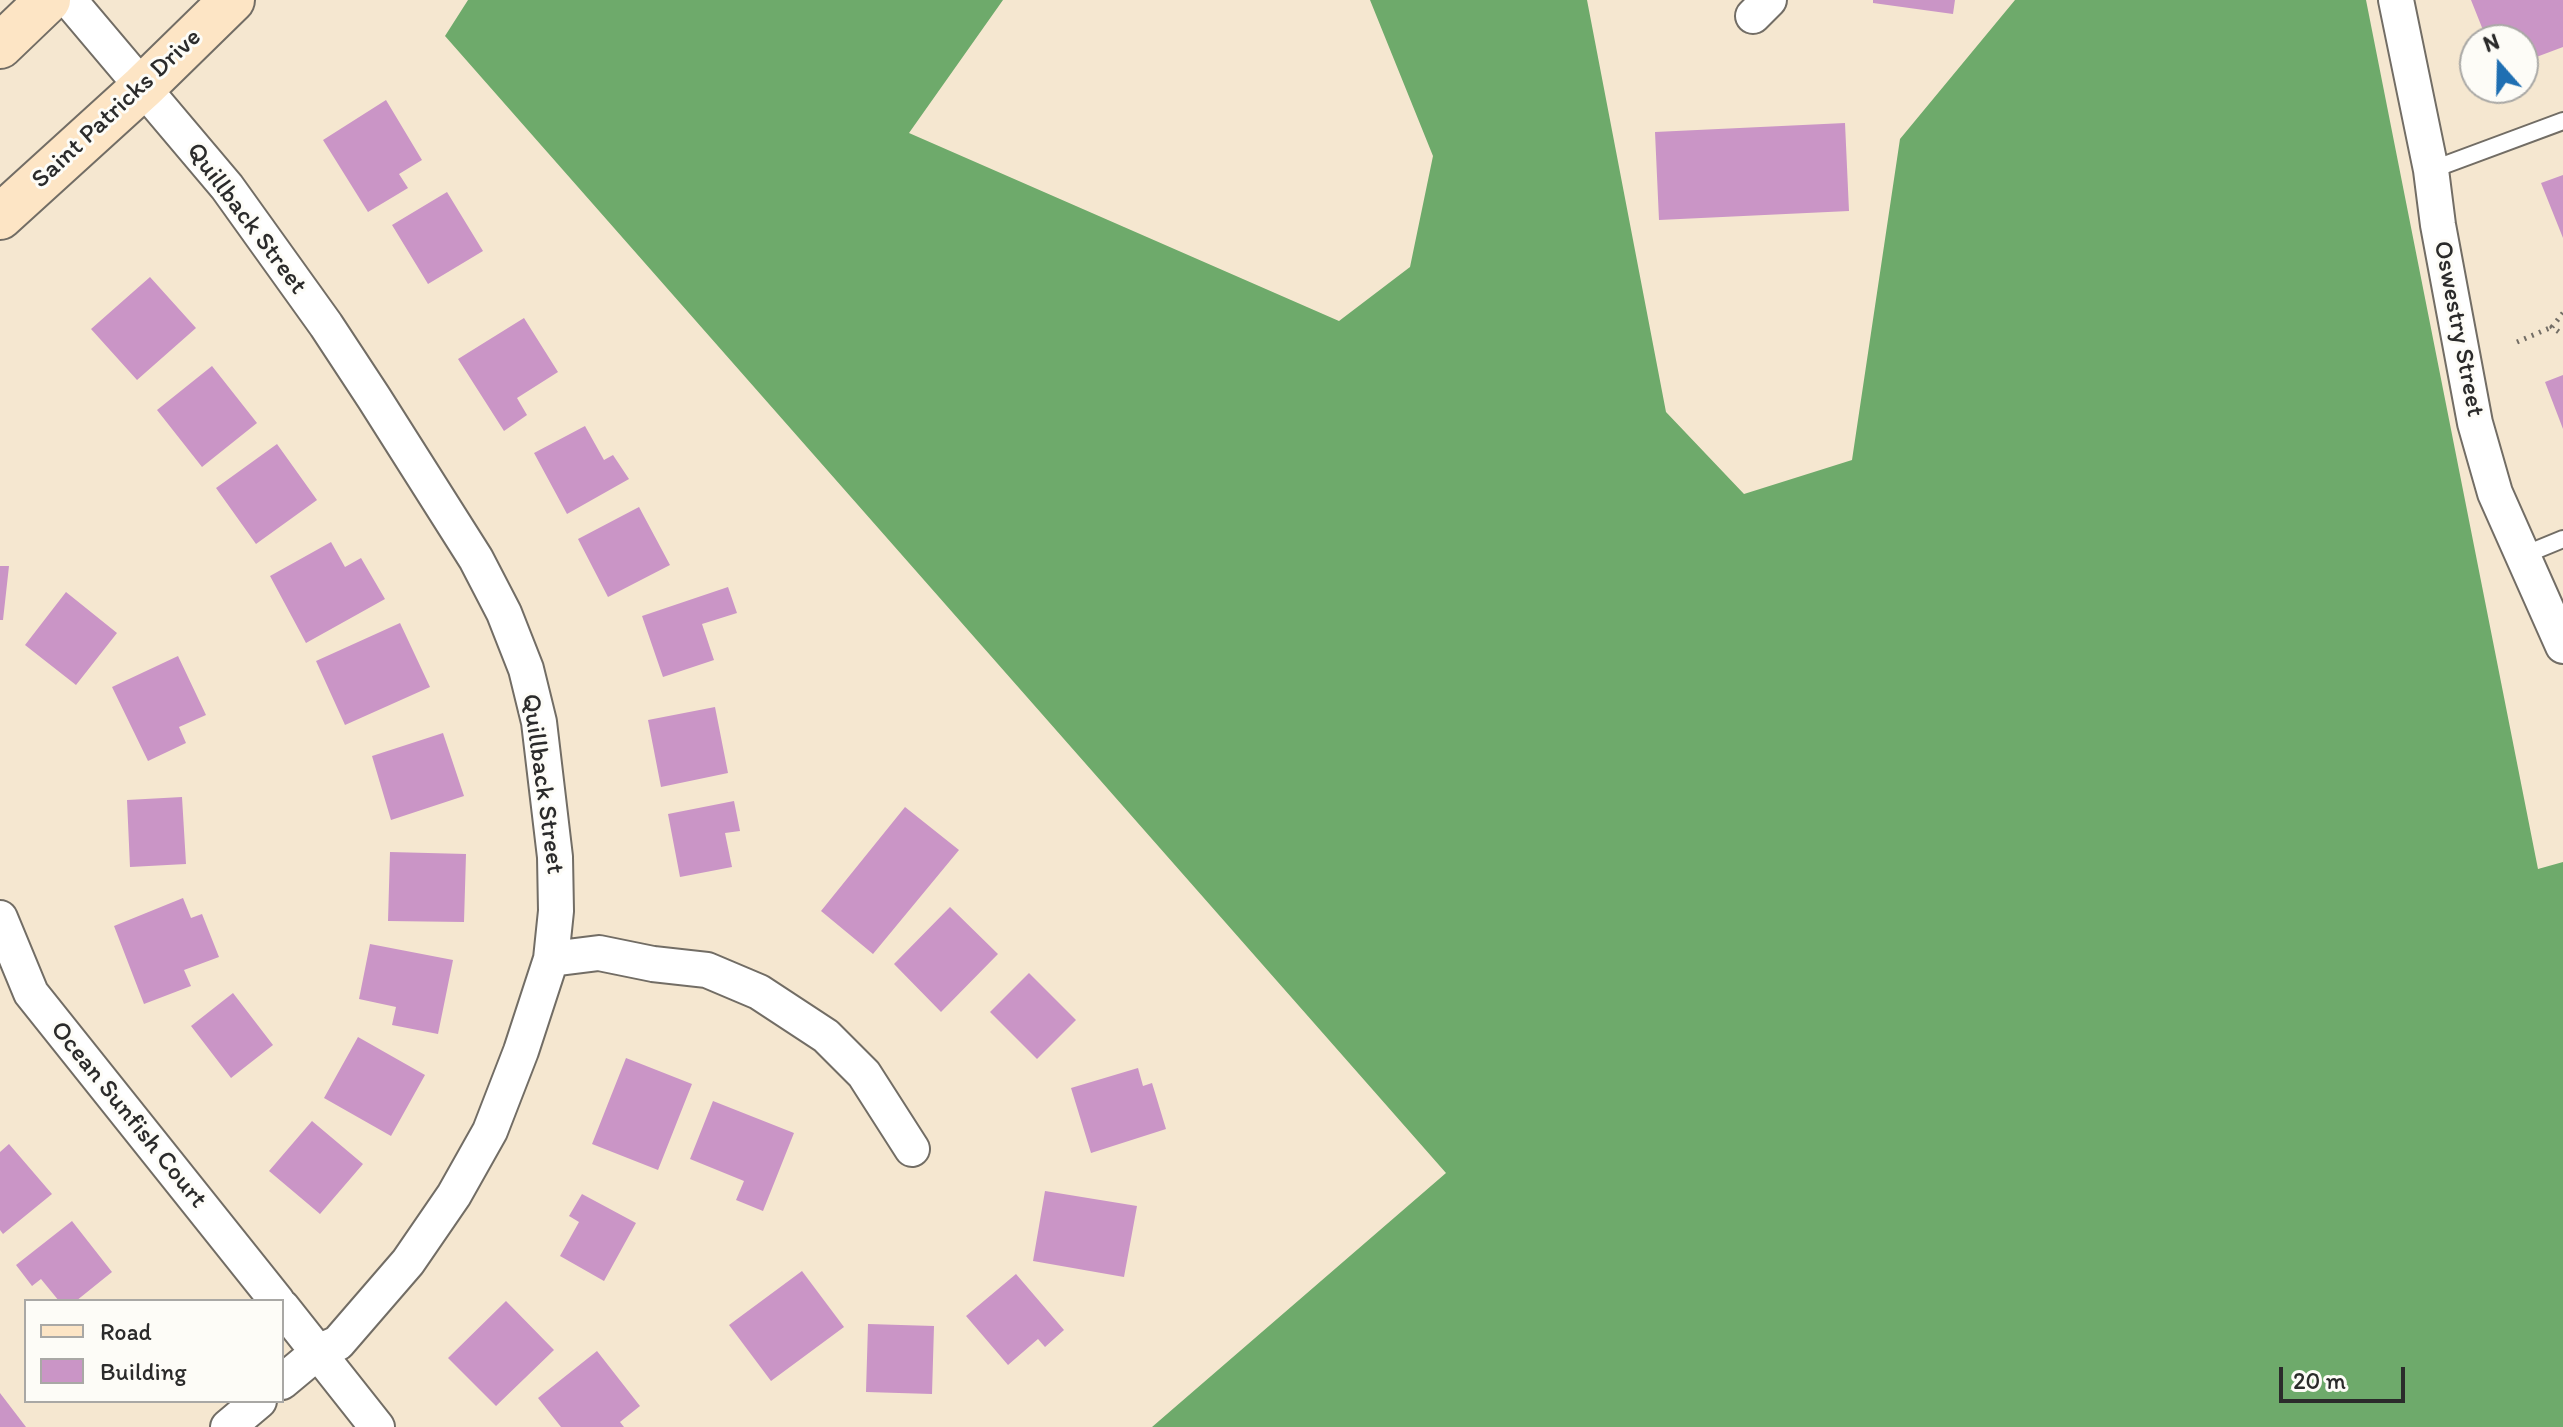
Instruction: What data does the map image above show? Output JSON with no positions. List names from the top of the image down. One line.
{"streets":{"main road":["Saint Patricks Drive"],"street":["Quillback Street","Oswestry Street","Ocean Sunfish Court"]},"crossings":[["Saint Patricks Drive","Quillback Street"]],"legend":["Road","Building"],"scale_bar":"20 m","north":"top"}
